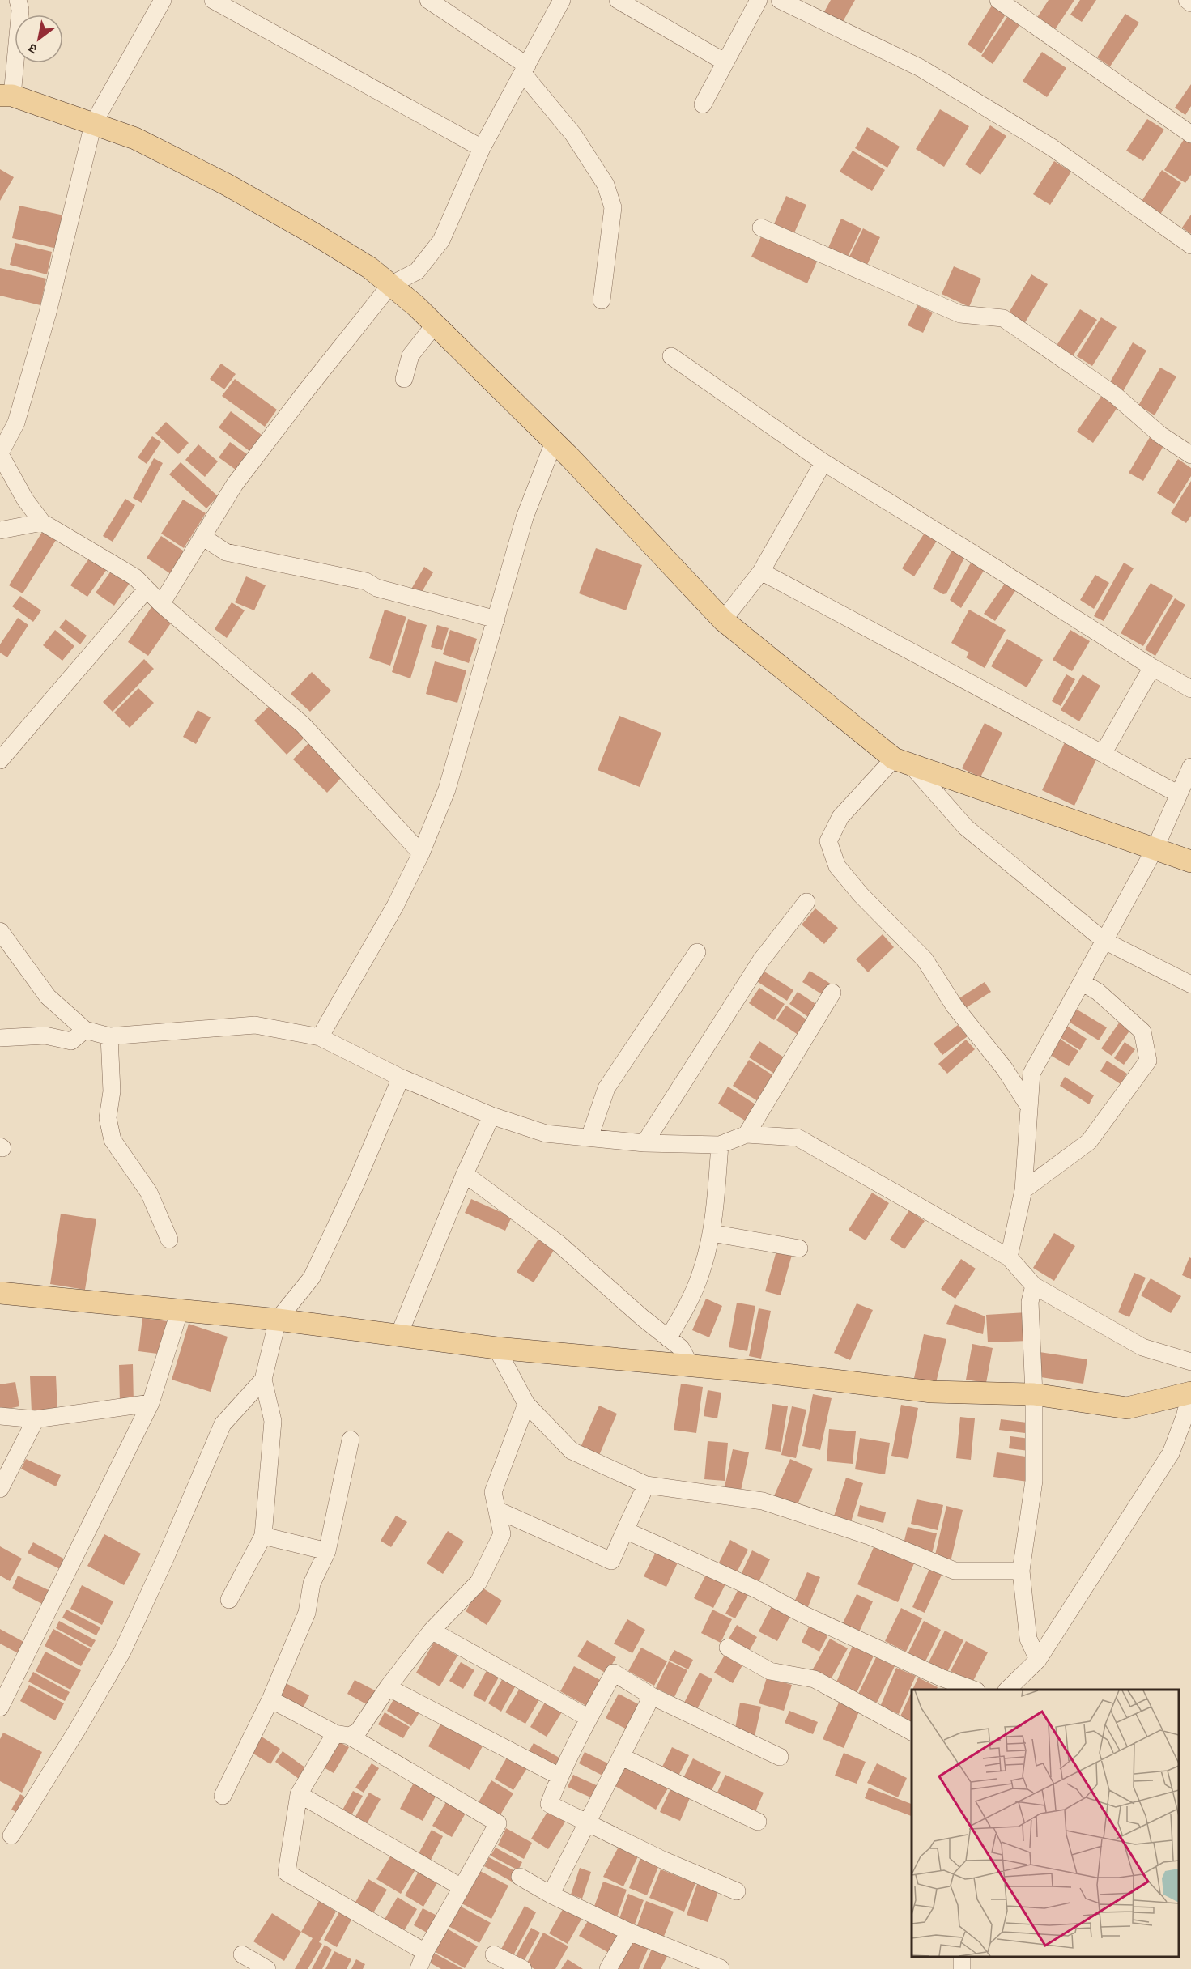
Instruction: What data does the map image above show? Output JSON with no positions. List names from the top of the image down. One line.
{"north":"bottom left"}
